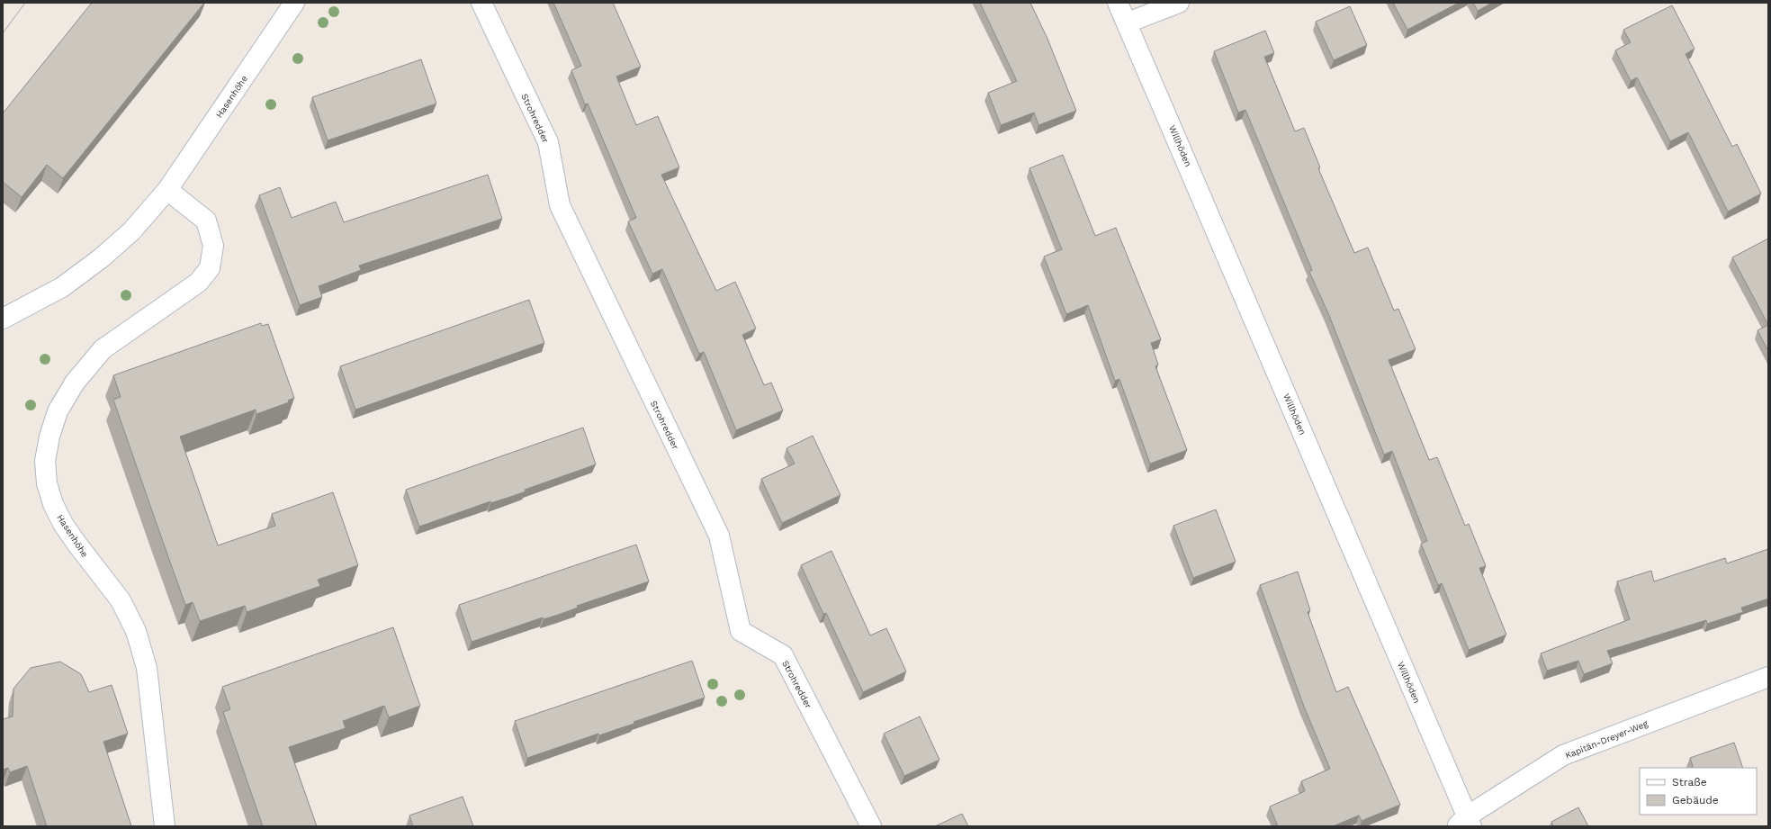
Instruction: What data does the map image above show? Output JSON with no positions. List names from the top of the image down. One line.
{"streets":{"street":["Hasenhöhe","Strohredder","Willhöden","Kapitän-Dreyer-Weg"]},"crossings":[["Willhöden","Kapitän-Dreyer-Weg"]],"legend":["Straße","Gebäude"]}
